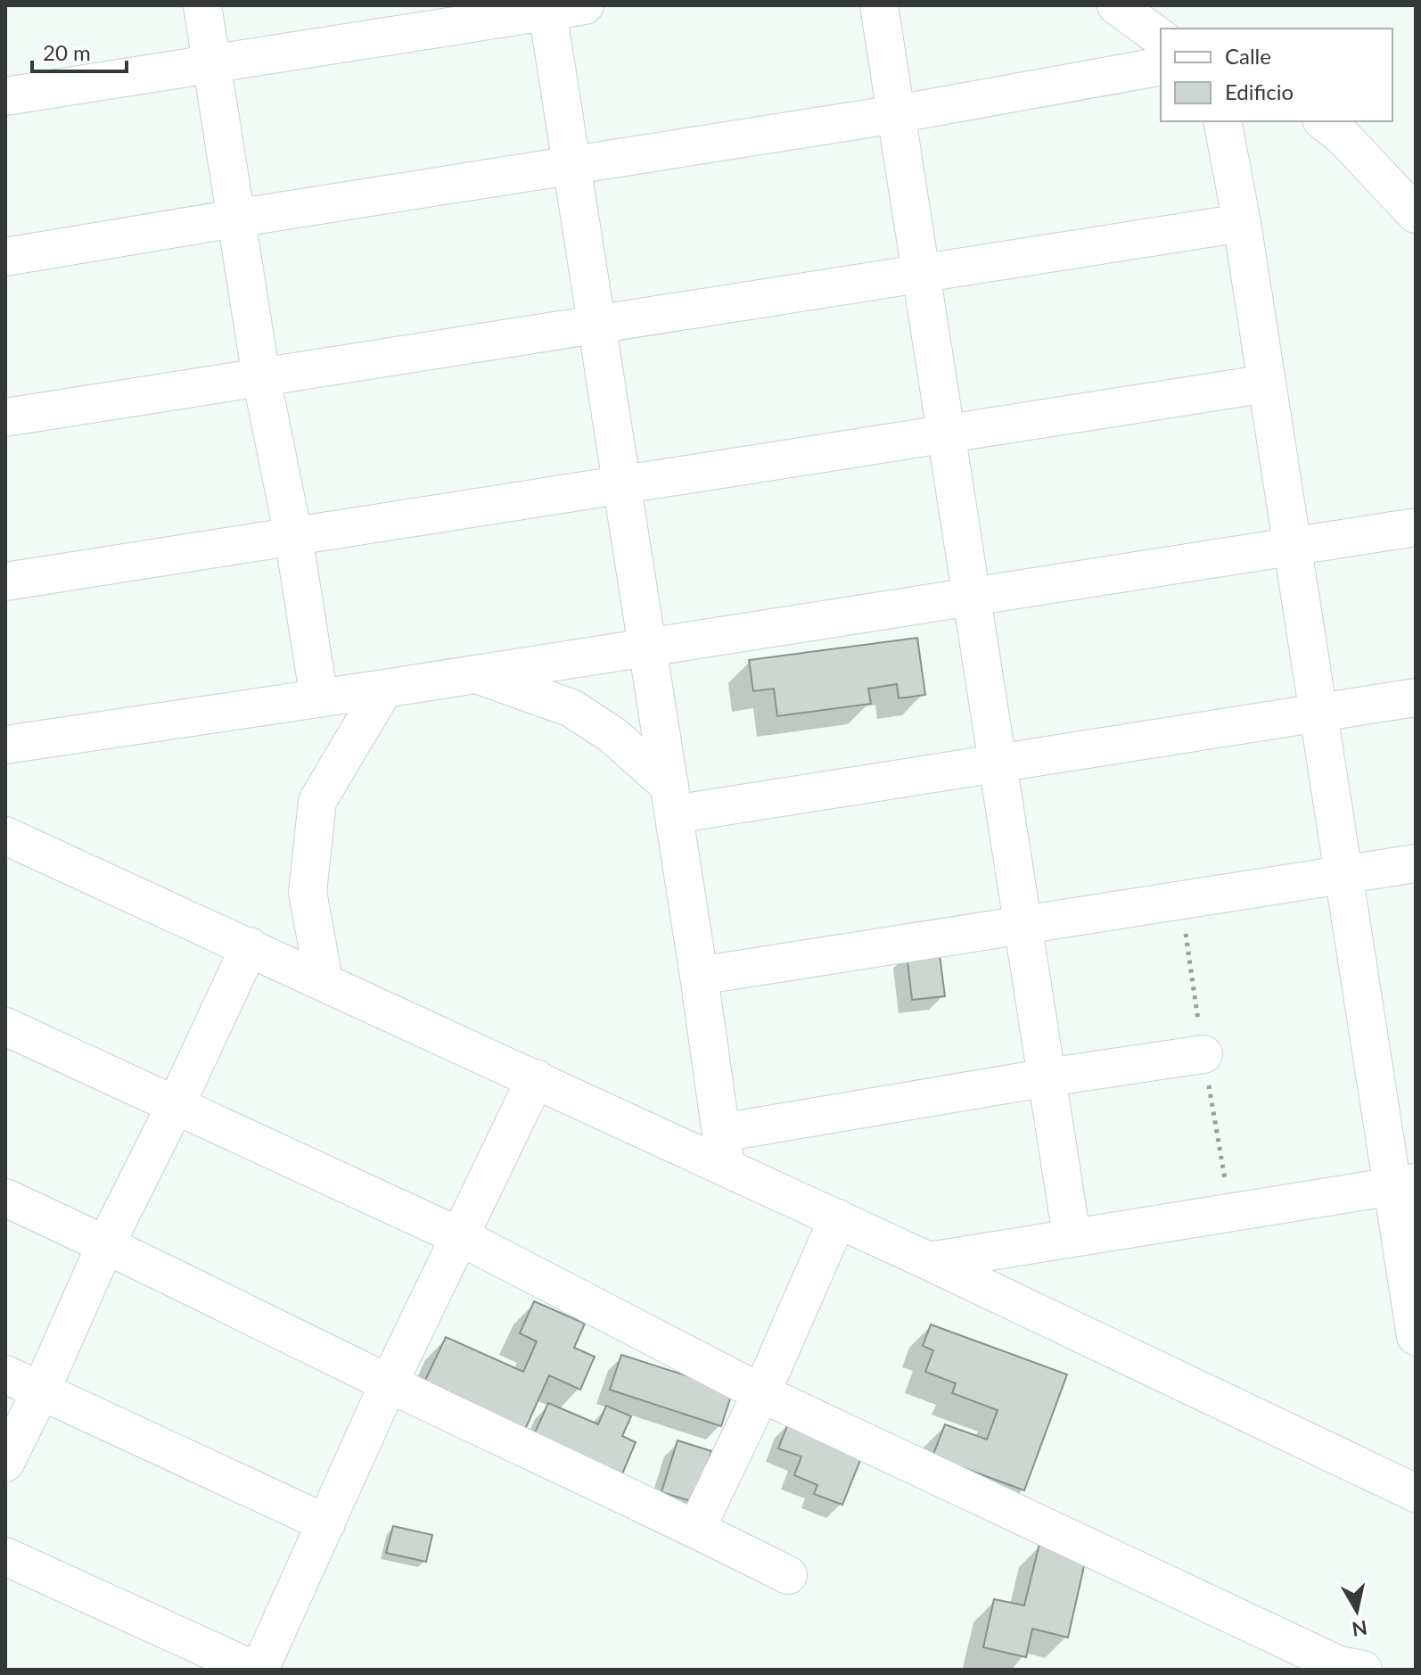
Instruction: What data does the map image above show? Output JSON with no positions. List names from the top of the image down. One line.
{"legend":["Calle","Edificio"],"scale_bar":"20 m","north":"bottom"}
